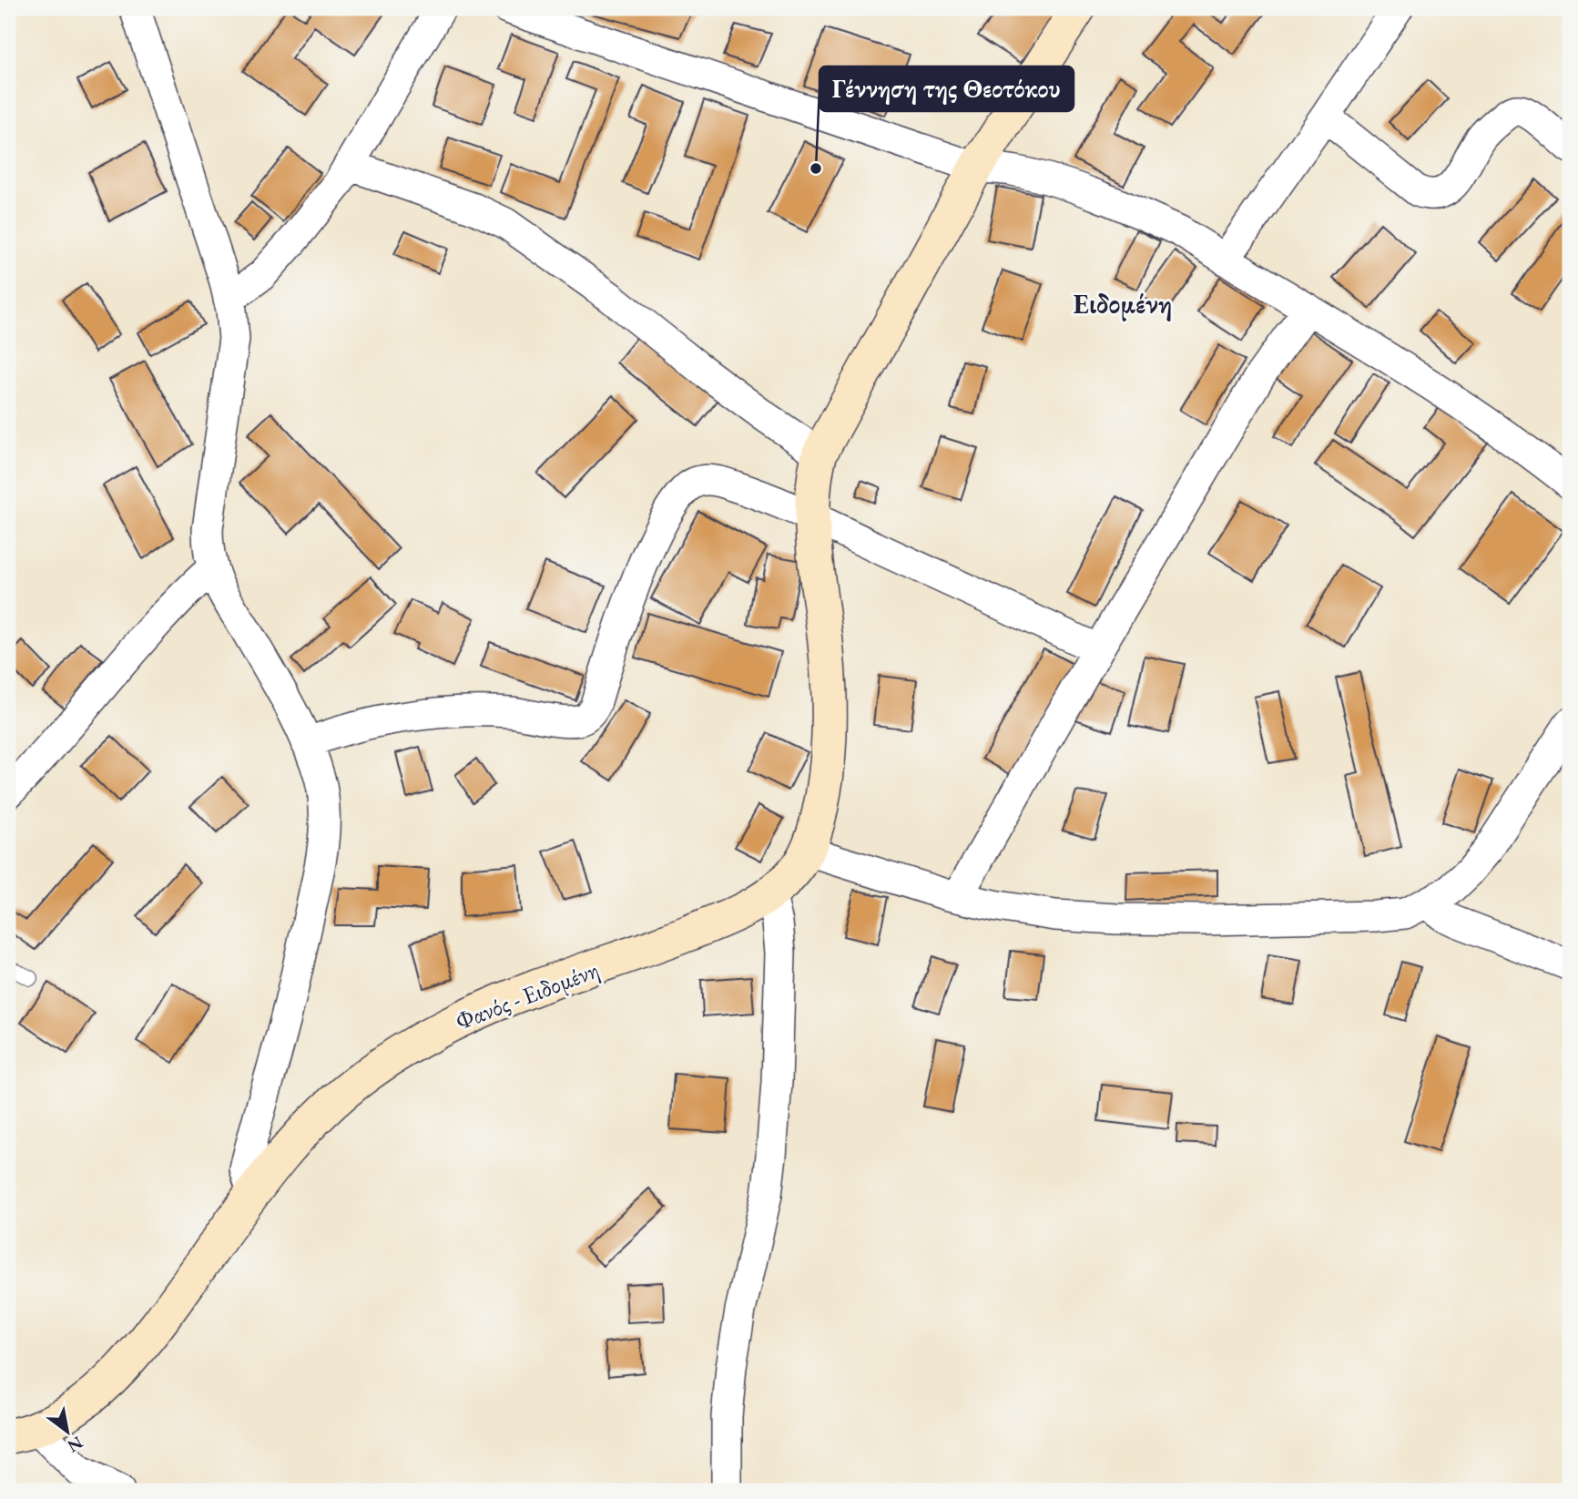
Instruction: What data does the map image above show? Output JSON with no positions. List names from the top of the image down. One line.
{"streets":{"street":["Φανός - Ειδομένη"]},"districts":["Ειδομένη"],"places":["Γέννηση της Θεοτόκου"],"north":"bottom right"}
